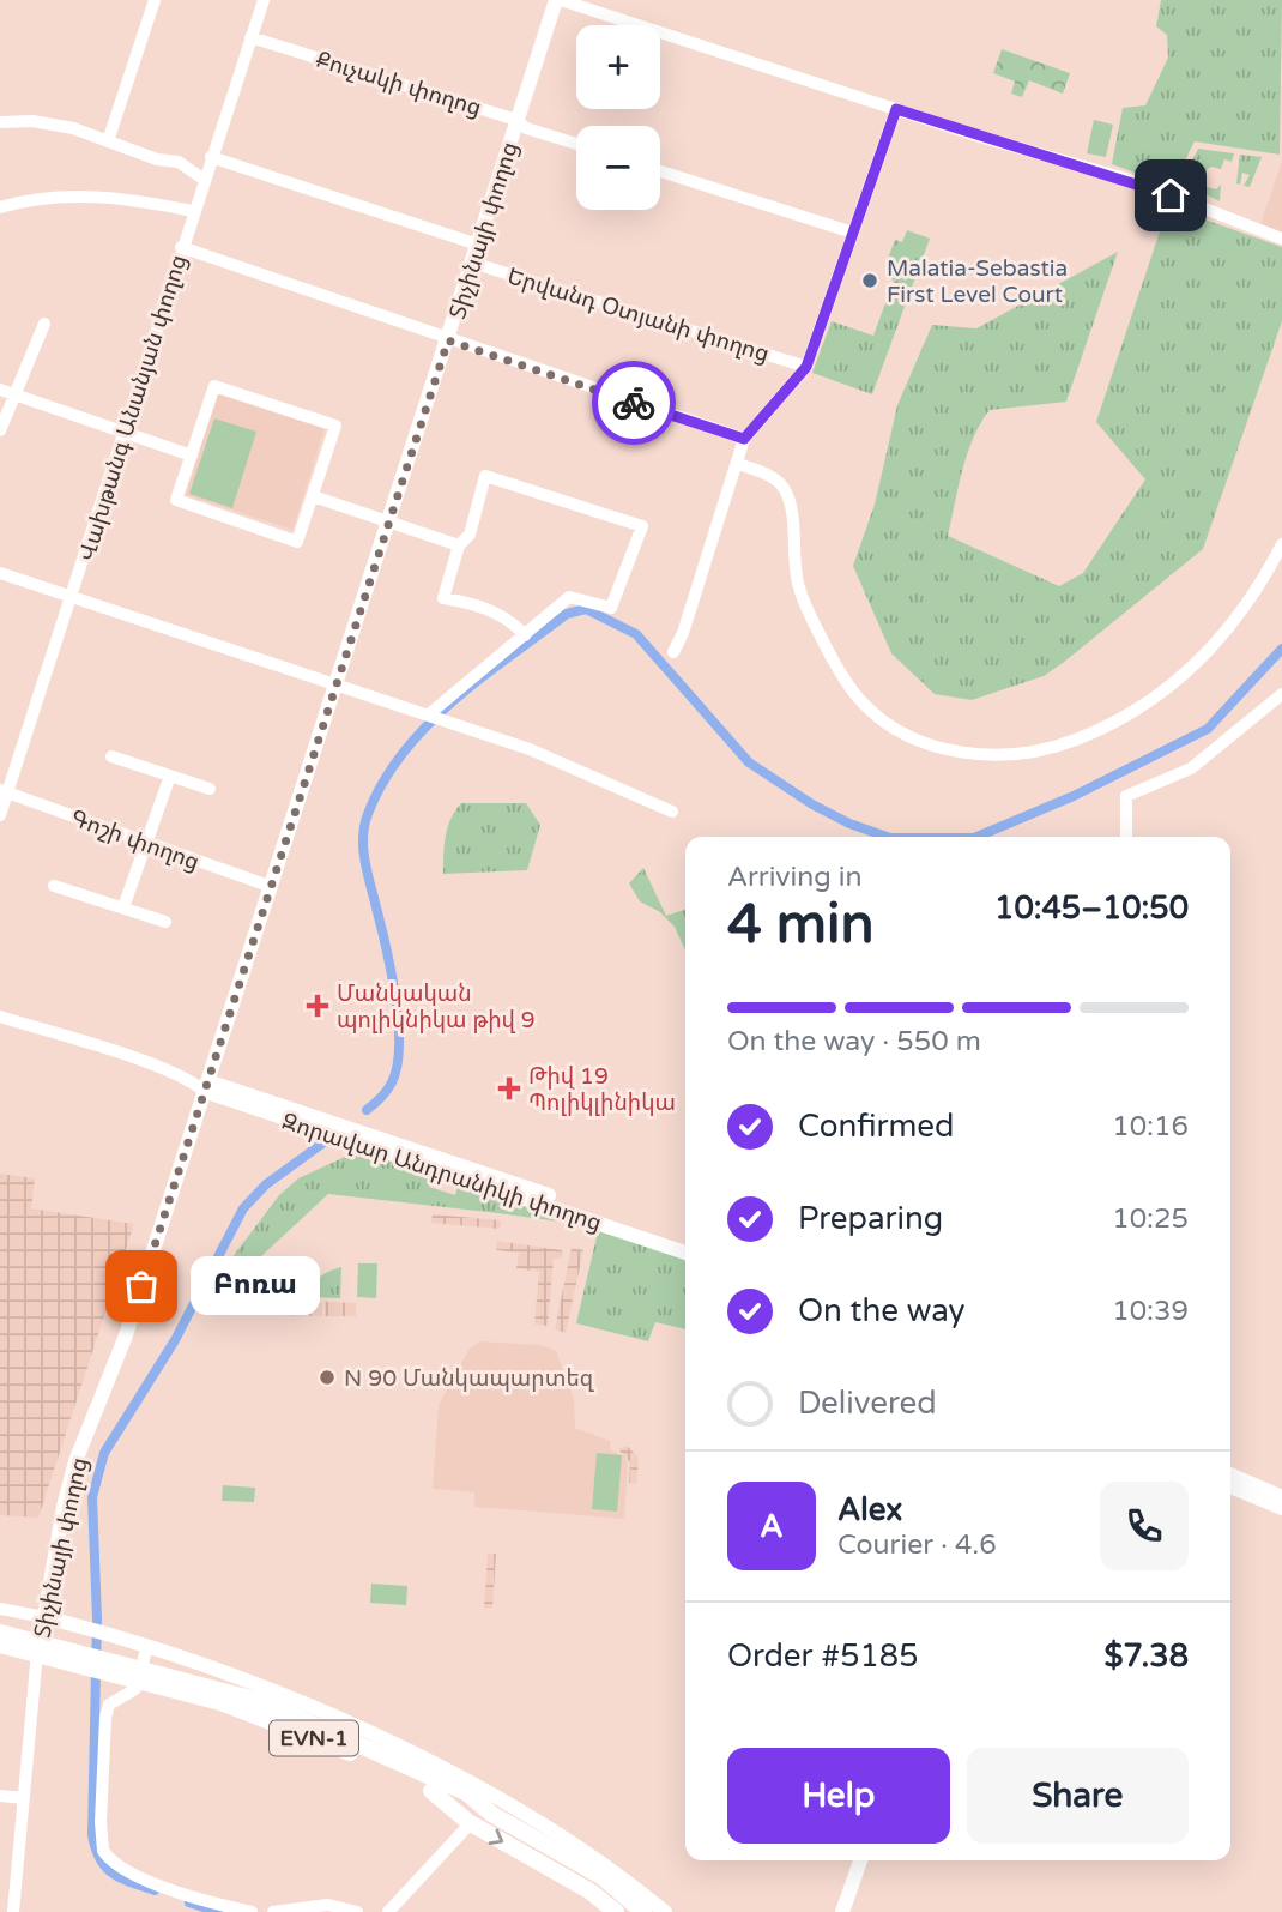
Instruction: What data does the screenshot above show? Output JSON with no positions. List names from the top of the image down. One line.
{"streets":{"highway":["EVN-1"],"main road":["Տիչինայի փողոց","Զորավար Անդրանիկի փողոց"],"street":["Քուչակի փողոց","Երվանդ Օտյանի փողոց","Վախթանգ Անանյան փողոց","Գոշի փողոց"]},"crossings":[["Քուչակի փողոց","Տիչինայի փողոց"],["Քուչակի փողոց","Վախթանգ Անանյան փողոց"],["Տիչինայի փողոց","Երվանդ Օտյանի փողոց"],["Տիչինայի փողոց","Գոշի փողոց"],["Տիչինայի փողոց","Զորավար Անդրանիկի փողոց"],["Վախթանգ Անանյան փողոց","Գոշի փողոց"]],"places":{"other":["Malatia-Sebastia First Level Court","Բոռա","N 90 Մանկապարտեզ"],"health":["Մանկական պոլիկնիկա թիվ 9","Թիվ 19 Պոլիկլինիկա"]},"page":{"map_buttons":["+","−"],"heading":["4 min","Arriving in","10:45–10:50"],"panel":["Alex","Courier · 4.6","Order #5185","$7.38"],"bar":"On the way · 550 m","list":[["Confirmed","10:16"],["Preparing","10:25"],["On the way","10:39"],"Delivered"],"bubble":"Բոռա","round":"A","buttons":["Help","Share"]}}
